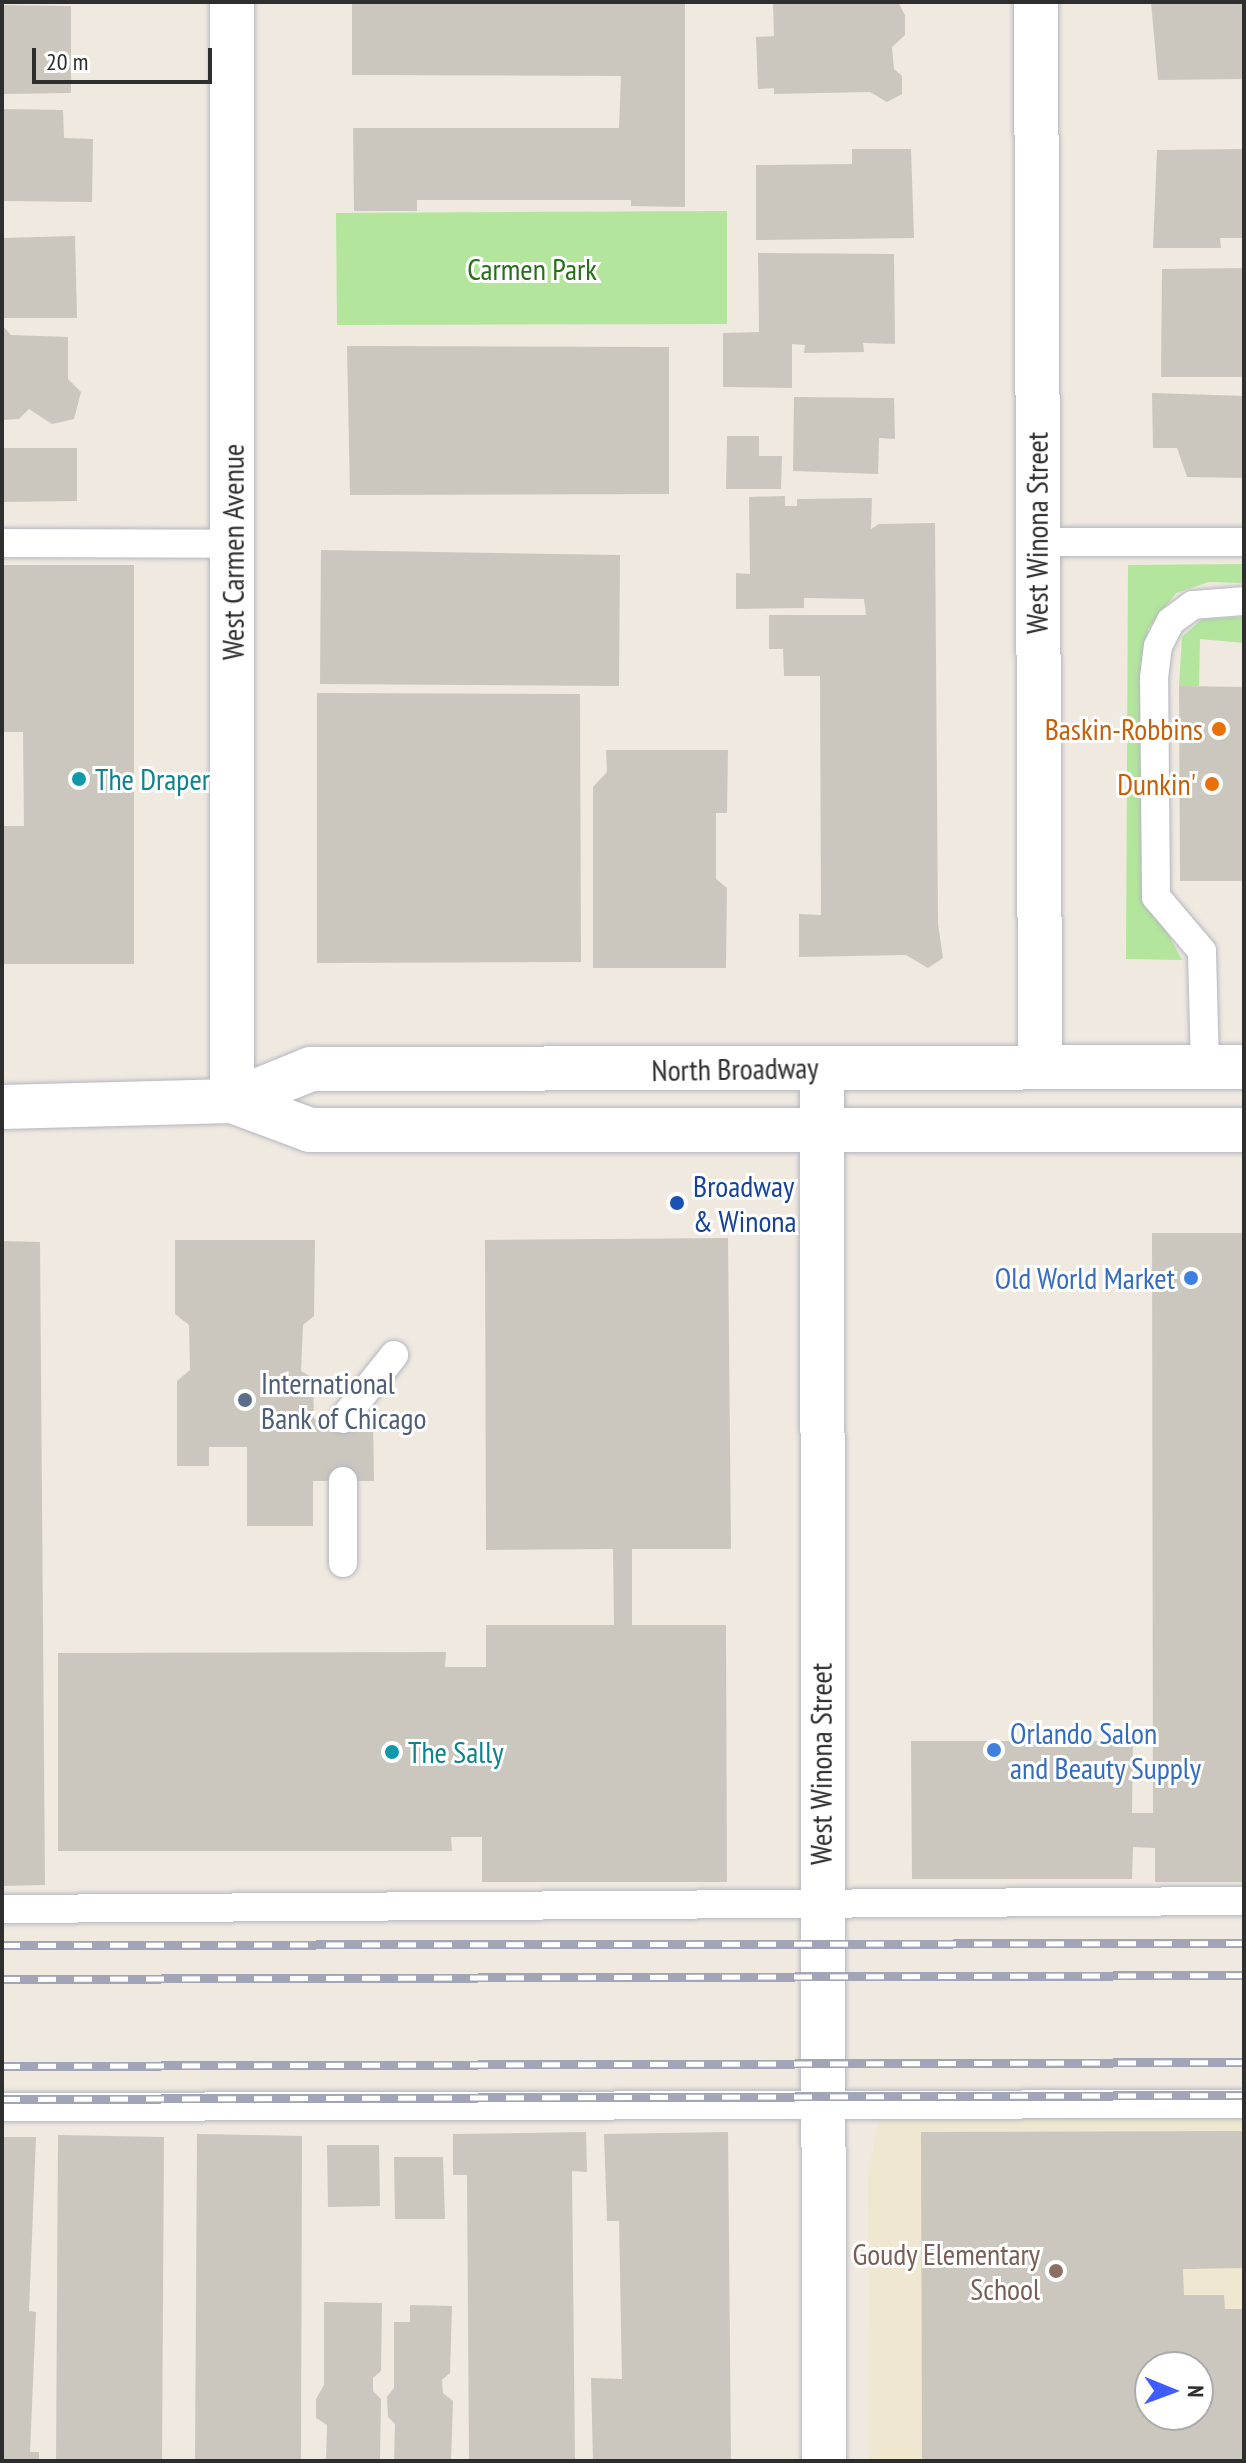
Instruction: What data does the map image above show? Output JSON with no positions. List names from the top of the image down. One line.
{"streets":{"street":["West Winona Street","West Carmen Avenue","North Broadway"]},"crossings":[["West Winona Street","North Broadway"],["West Carmen Avenue","North Broadway"]],"parks":["Carmen Park"],"places":["Baskin-Robbins","The Draper","Dunkin'","Broadway & Winona","Old World Market","International Bank of Chicago","Orlando Salon and Beauty Supply","The Sally","Goudy Elementary School"],"scale_bar":"20 m","north":"right"}
